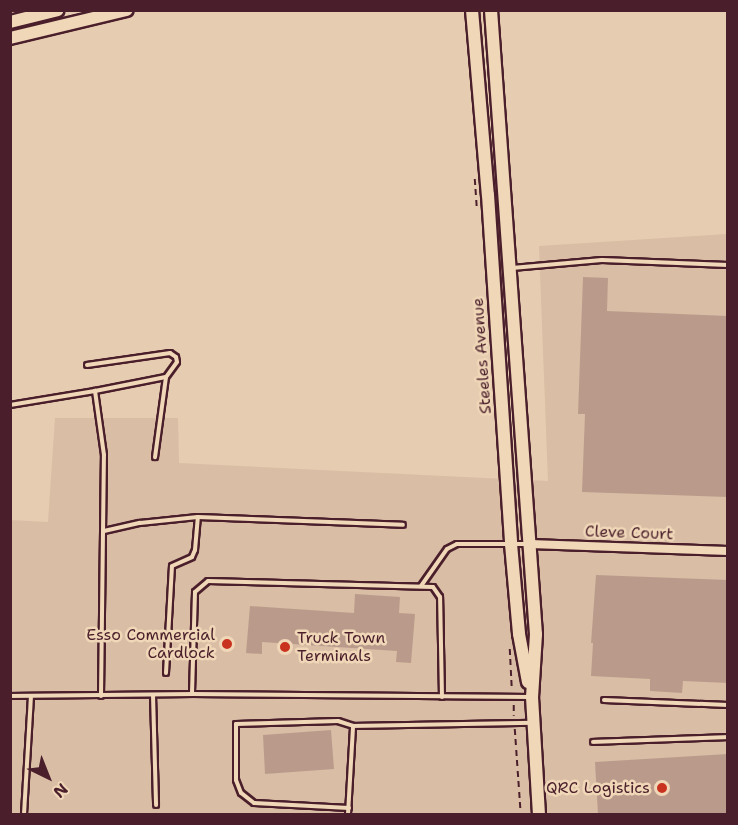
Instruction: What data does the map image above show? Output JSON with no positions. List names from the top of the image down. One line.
{"streets":{"main road":["Steeles Avenue"],"street":["Cleve Court"]},"crossings":[["Steeles Avenue","Cleve Court"]],"places":["Esso Commercial Cardlock","Truck Town Terminals","QRC Logistics"],"north":"bottom right"}
